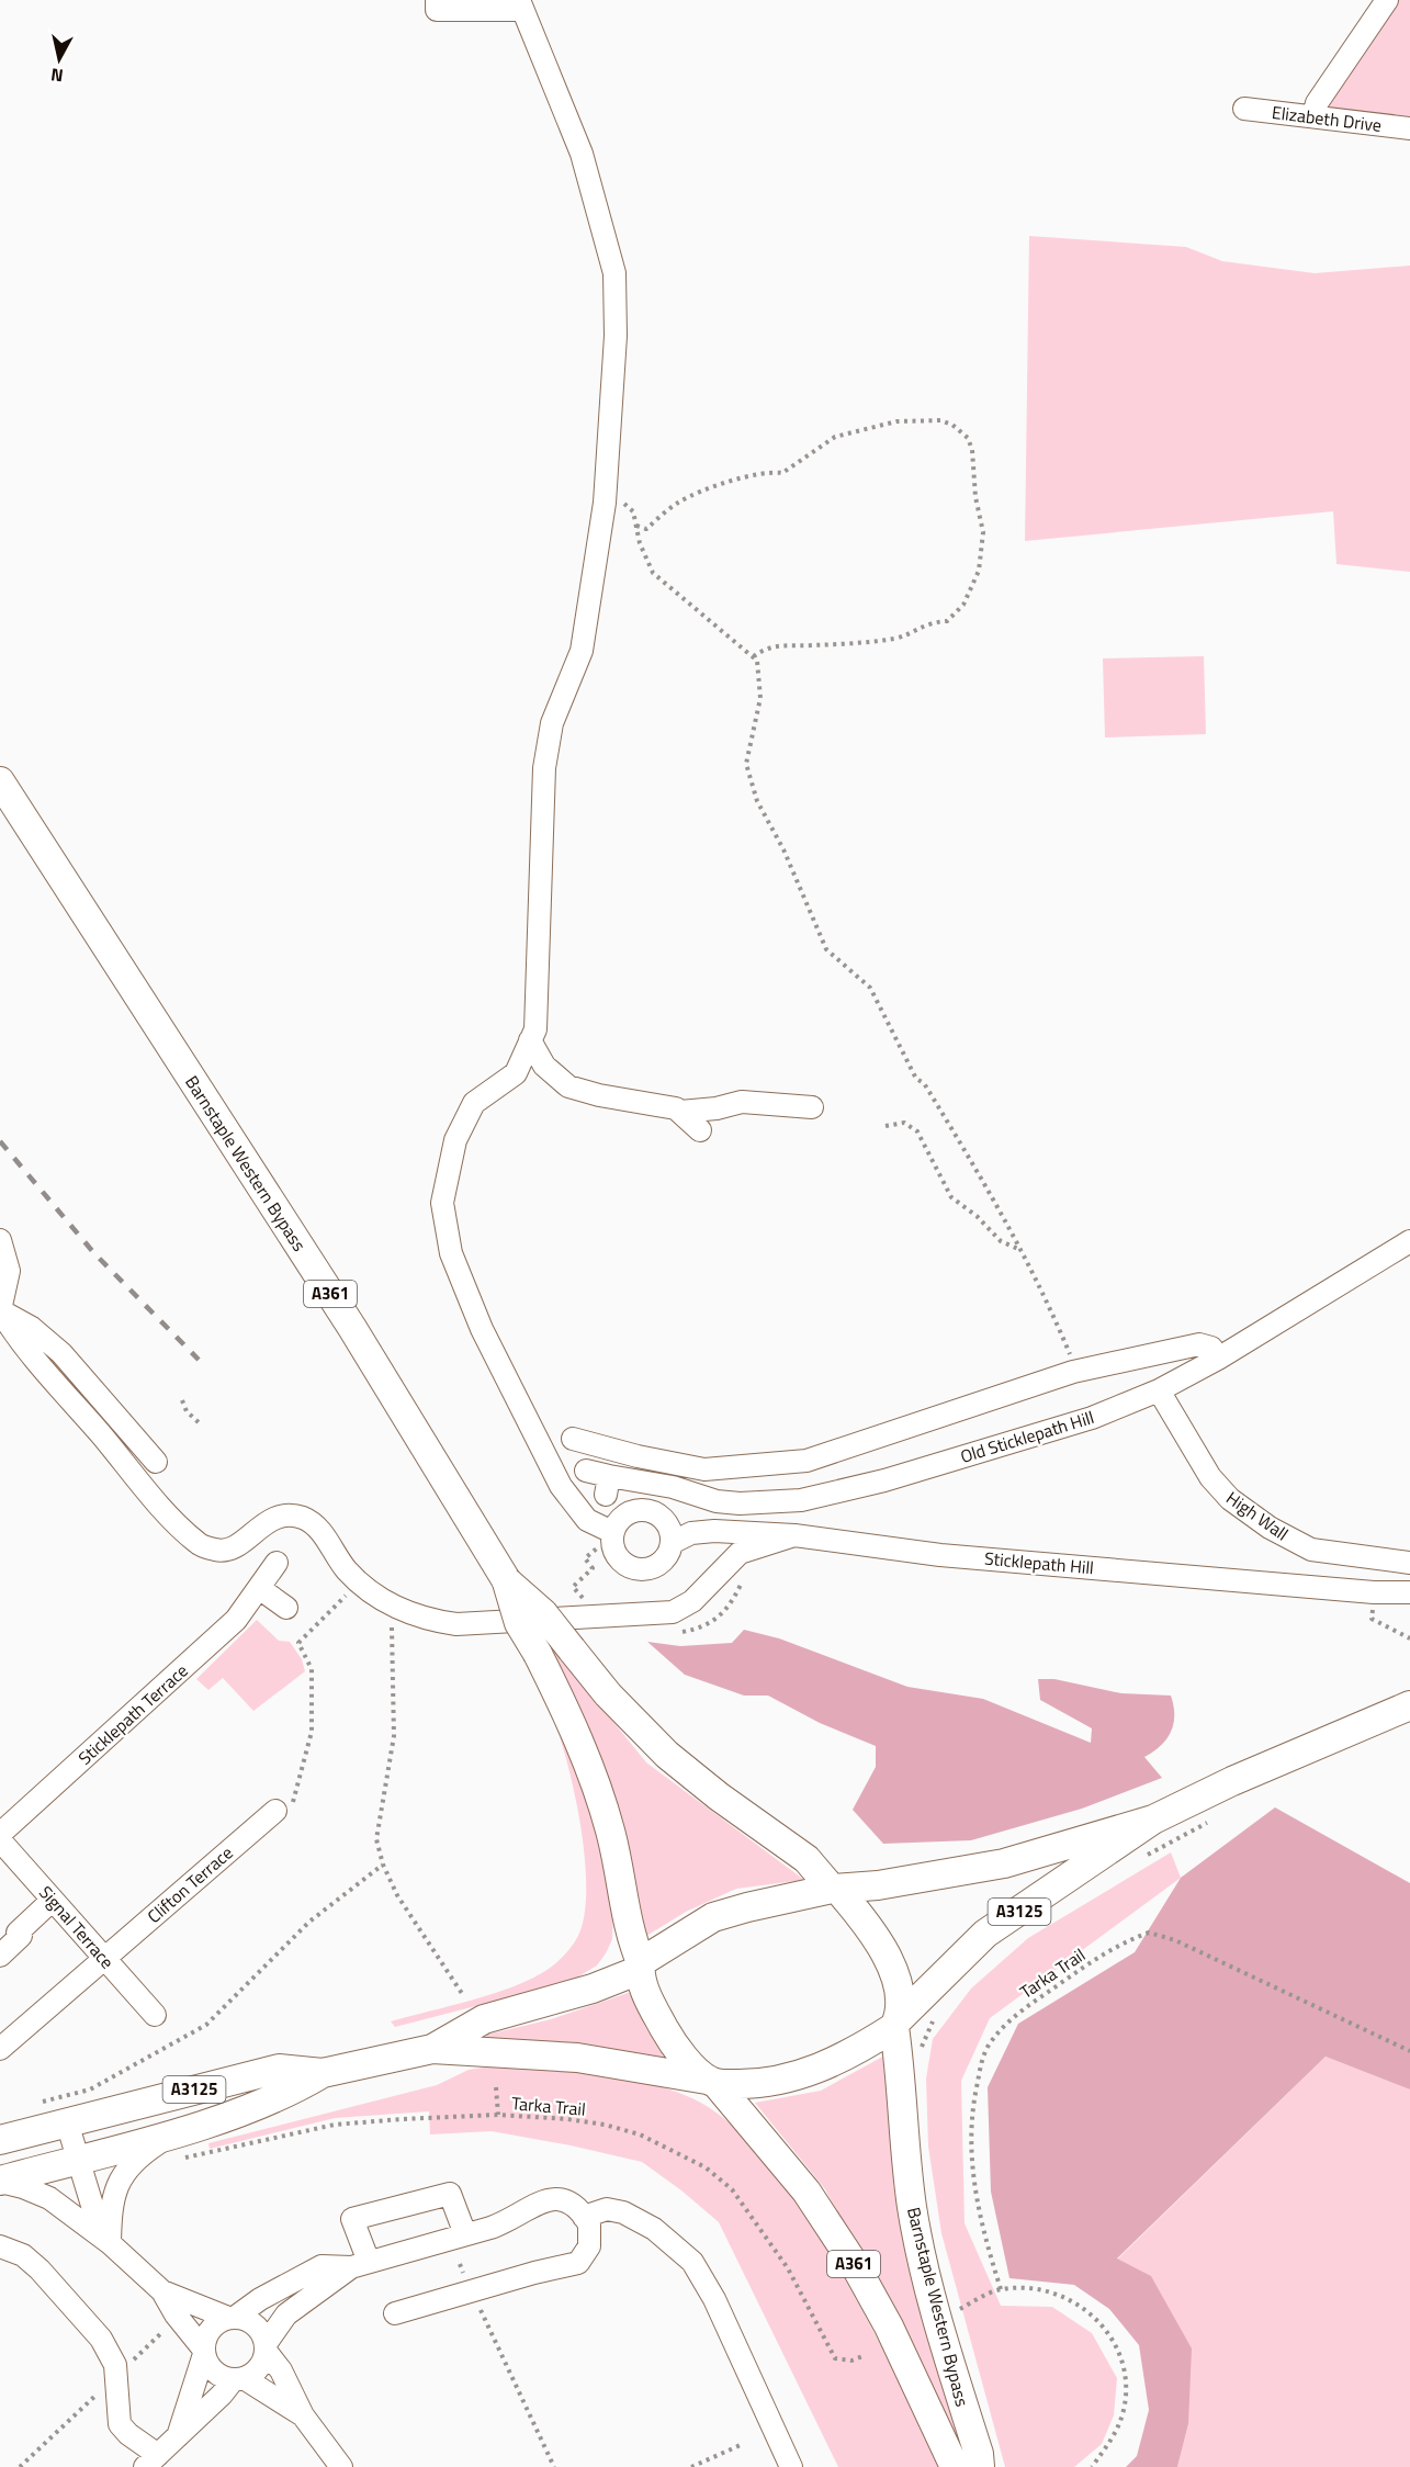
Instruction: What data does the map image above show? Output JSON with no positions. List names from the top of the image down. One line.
{"streets":{"main road":["Barnstaple Western Bypass","A361","A3125"],"street":["Elizabeth Drive","Old Sticklepath Hill","High Wall","Sticklepath Hill","Sticklepath Terrace","Clifton Terrace","Signal Terrace"],"path":["Tarka Trail"]},"crossings":[["Barnstaple Western Bypass","A3125"],["Old Sticklepath Hill","High Wall"],["Clifton Terrace","Signal Terrace"]],"north":"bottom"}
